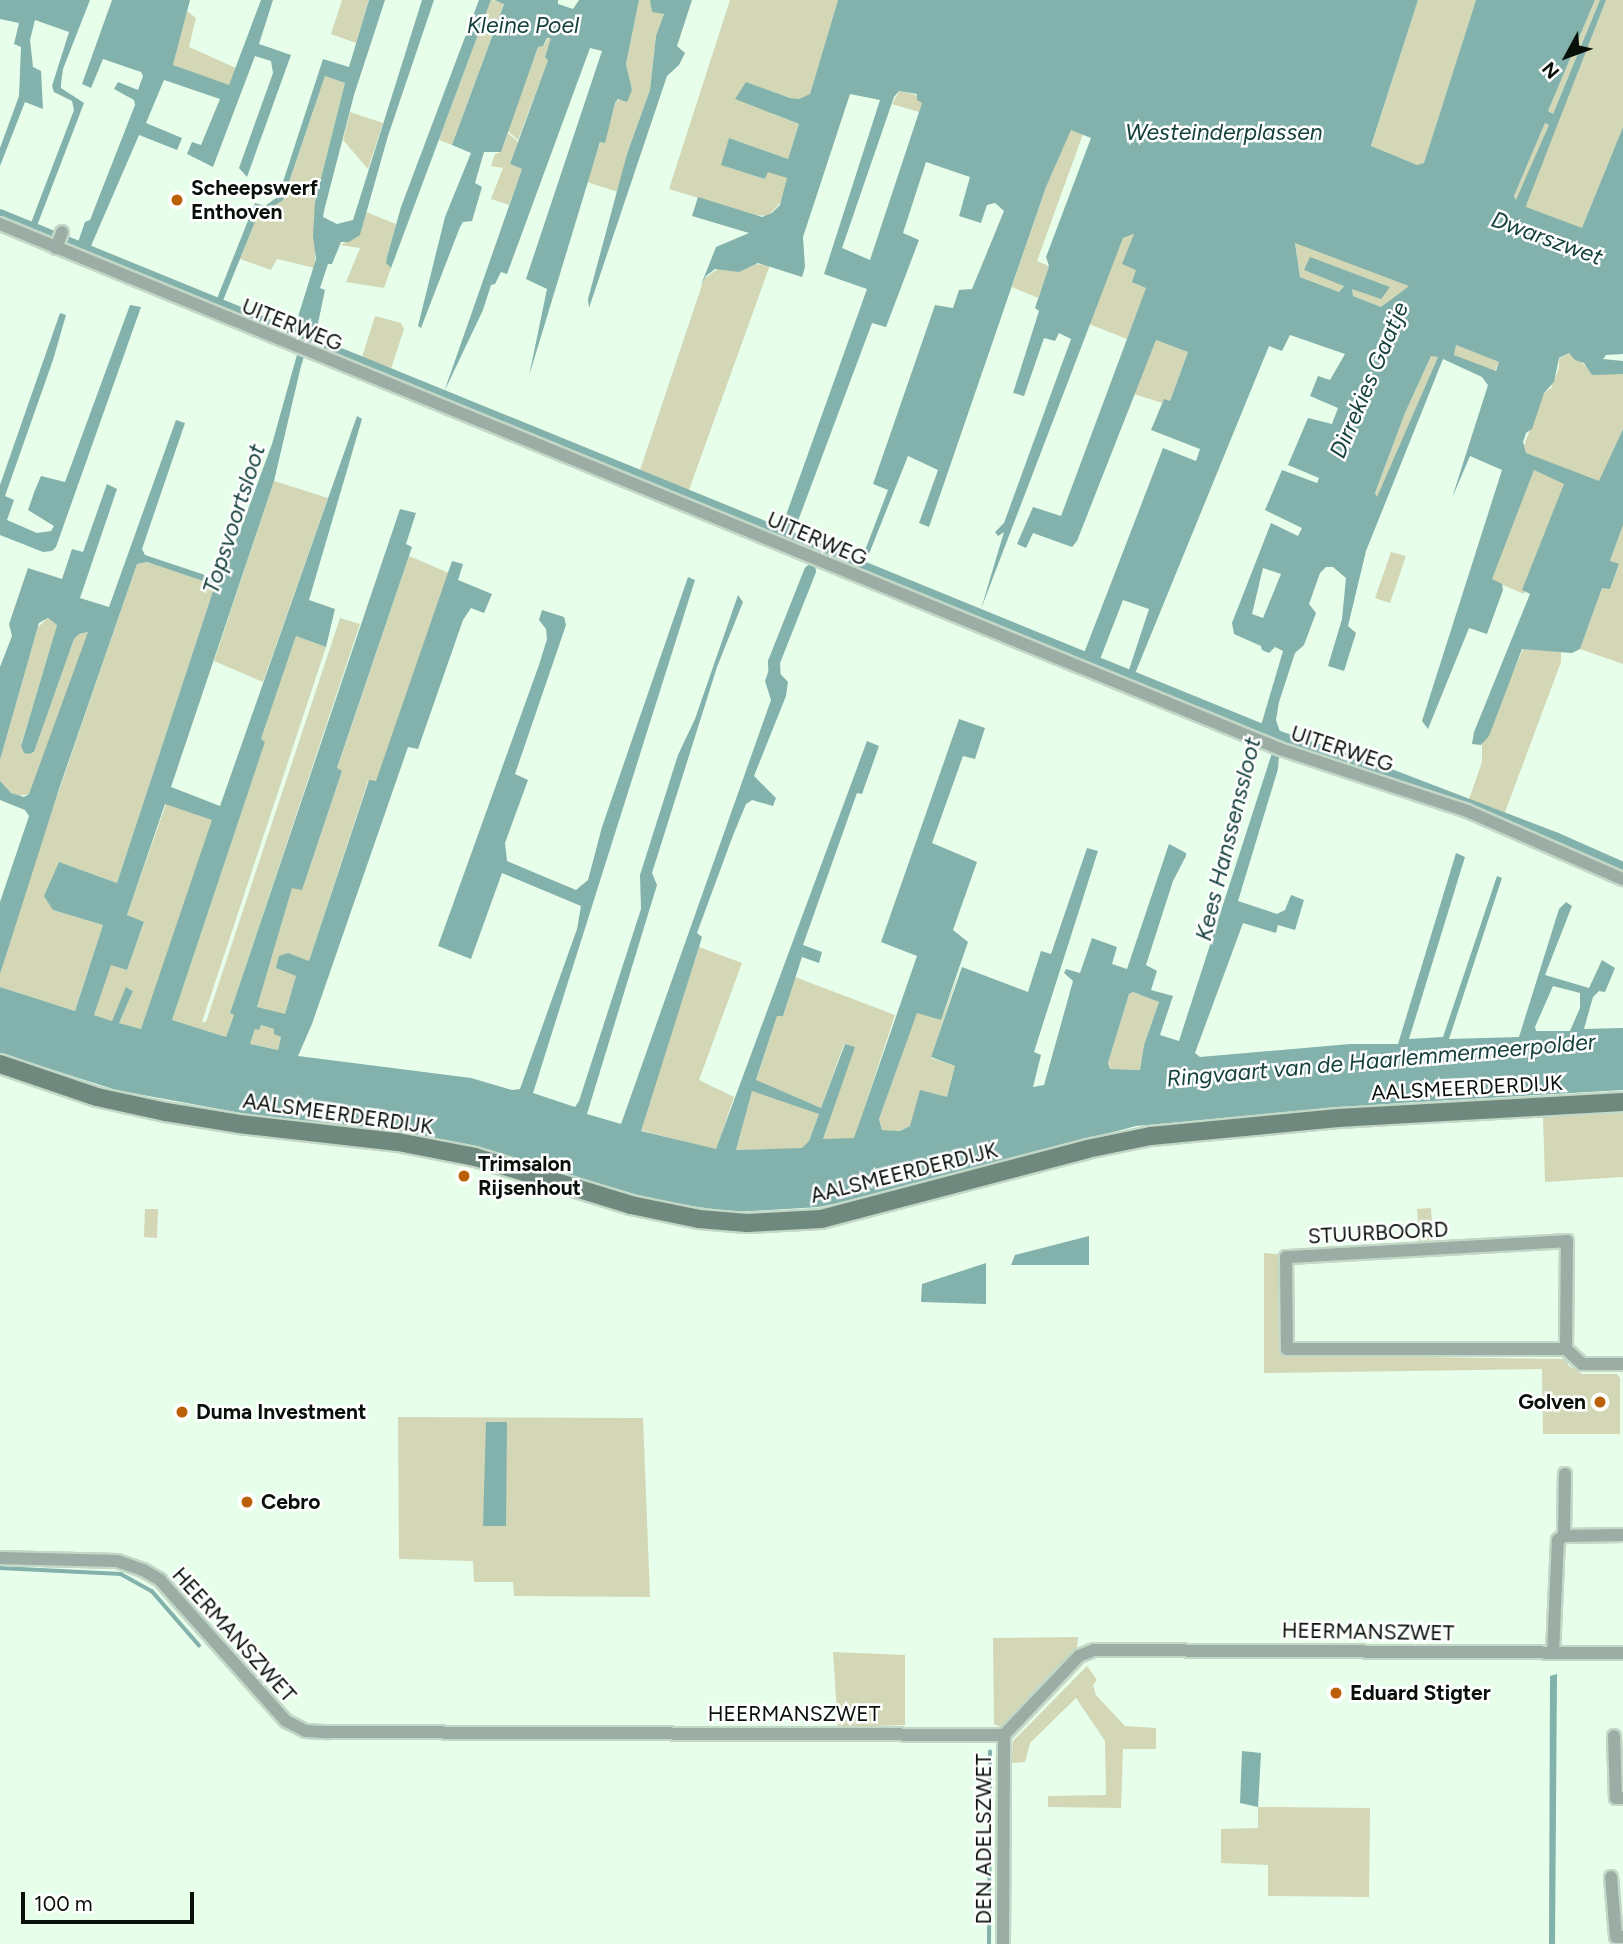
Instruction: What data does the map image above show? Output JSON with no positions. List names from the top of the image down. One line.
{"streets":{"street":["UITERWEG","AALSMEERDERDIJK","STUURBOORD","HEERMANSZWET","DEN ADELSZWET"]},"crossings":[["HEERMANSZWET","DEN ADELSZWET"]],"water":["Kleine Poel","Westeinderplassen","Dwarszwet","Dirrekies Gaatje","Topsvoortsloot","Kees Hanssenssloot","Ringvaart van de Haarlemmermeerpolder"],"places":["Scheepswerf Enthoven","Trimsalon Rijsenhout","Golven","Duma Investment","Cebro","Eduard Stigter"],"scale_bar":"100 m","north":"bottom left"}
